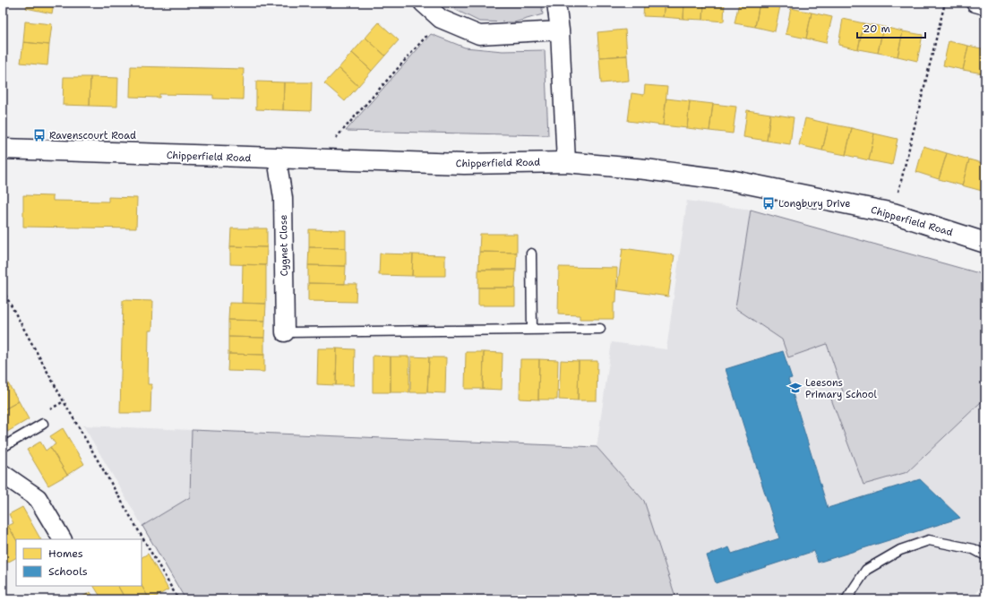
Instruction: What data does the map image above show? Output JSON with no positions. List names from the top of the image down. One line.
{"streets":{"street":["Chipperfield Road","Cygnet Close"]},"crossings":[["Chipperfield Road","Cygnet Close"]],"places":{"bus stop":["Ravenscourt Road","Longbury Drive"],"school or university":["Leesons Primary School"]},"legend":["Homes","Schools"],"scale_bar":"20 m"}
